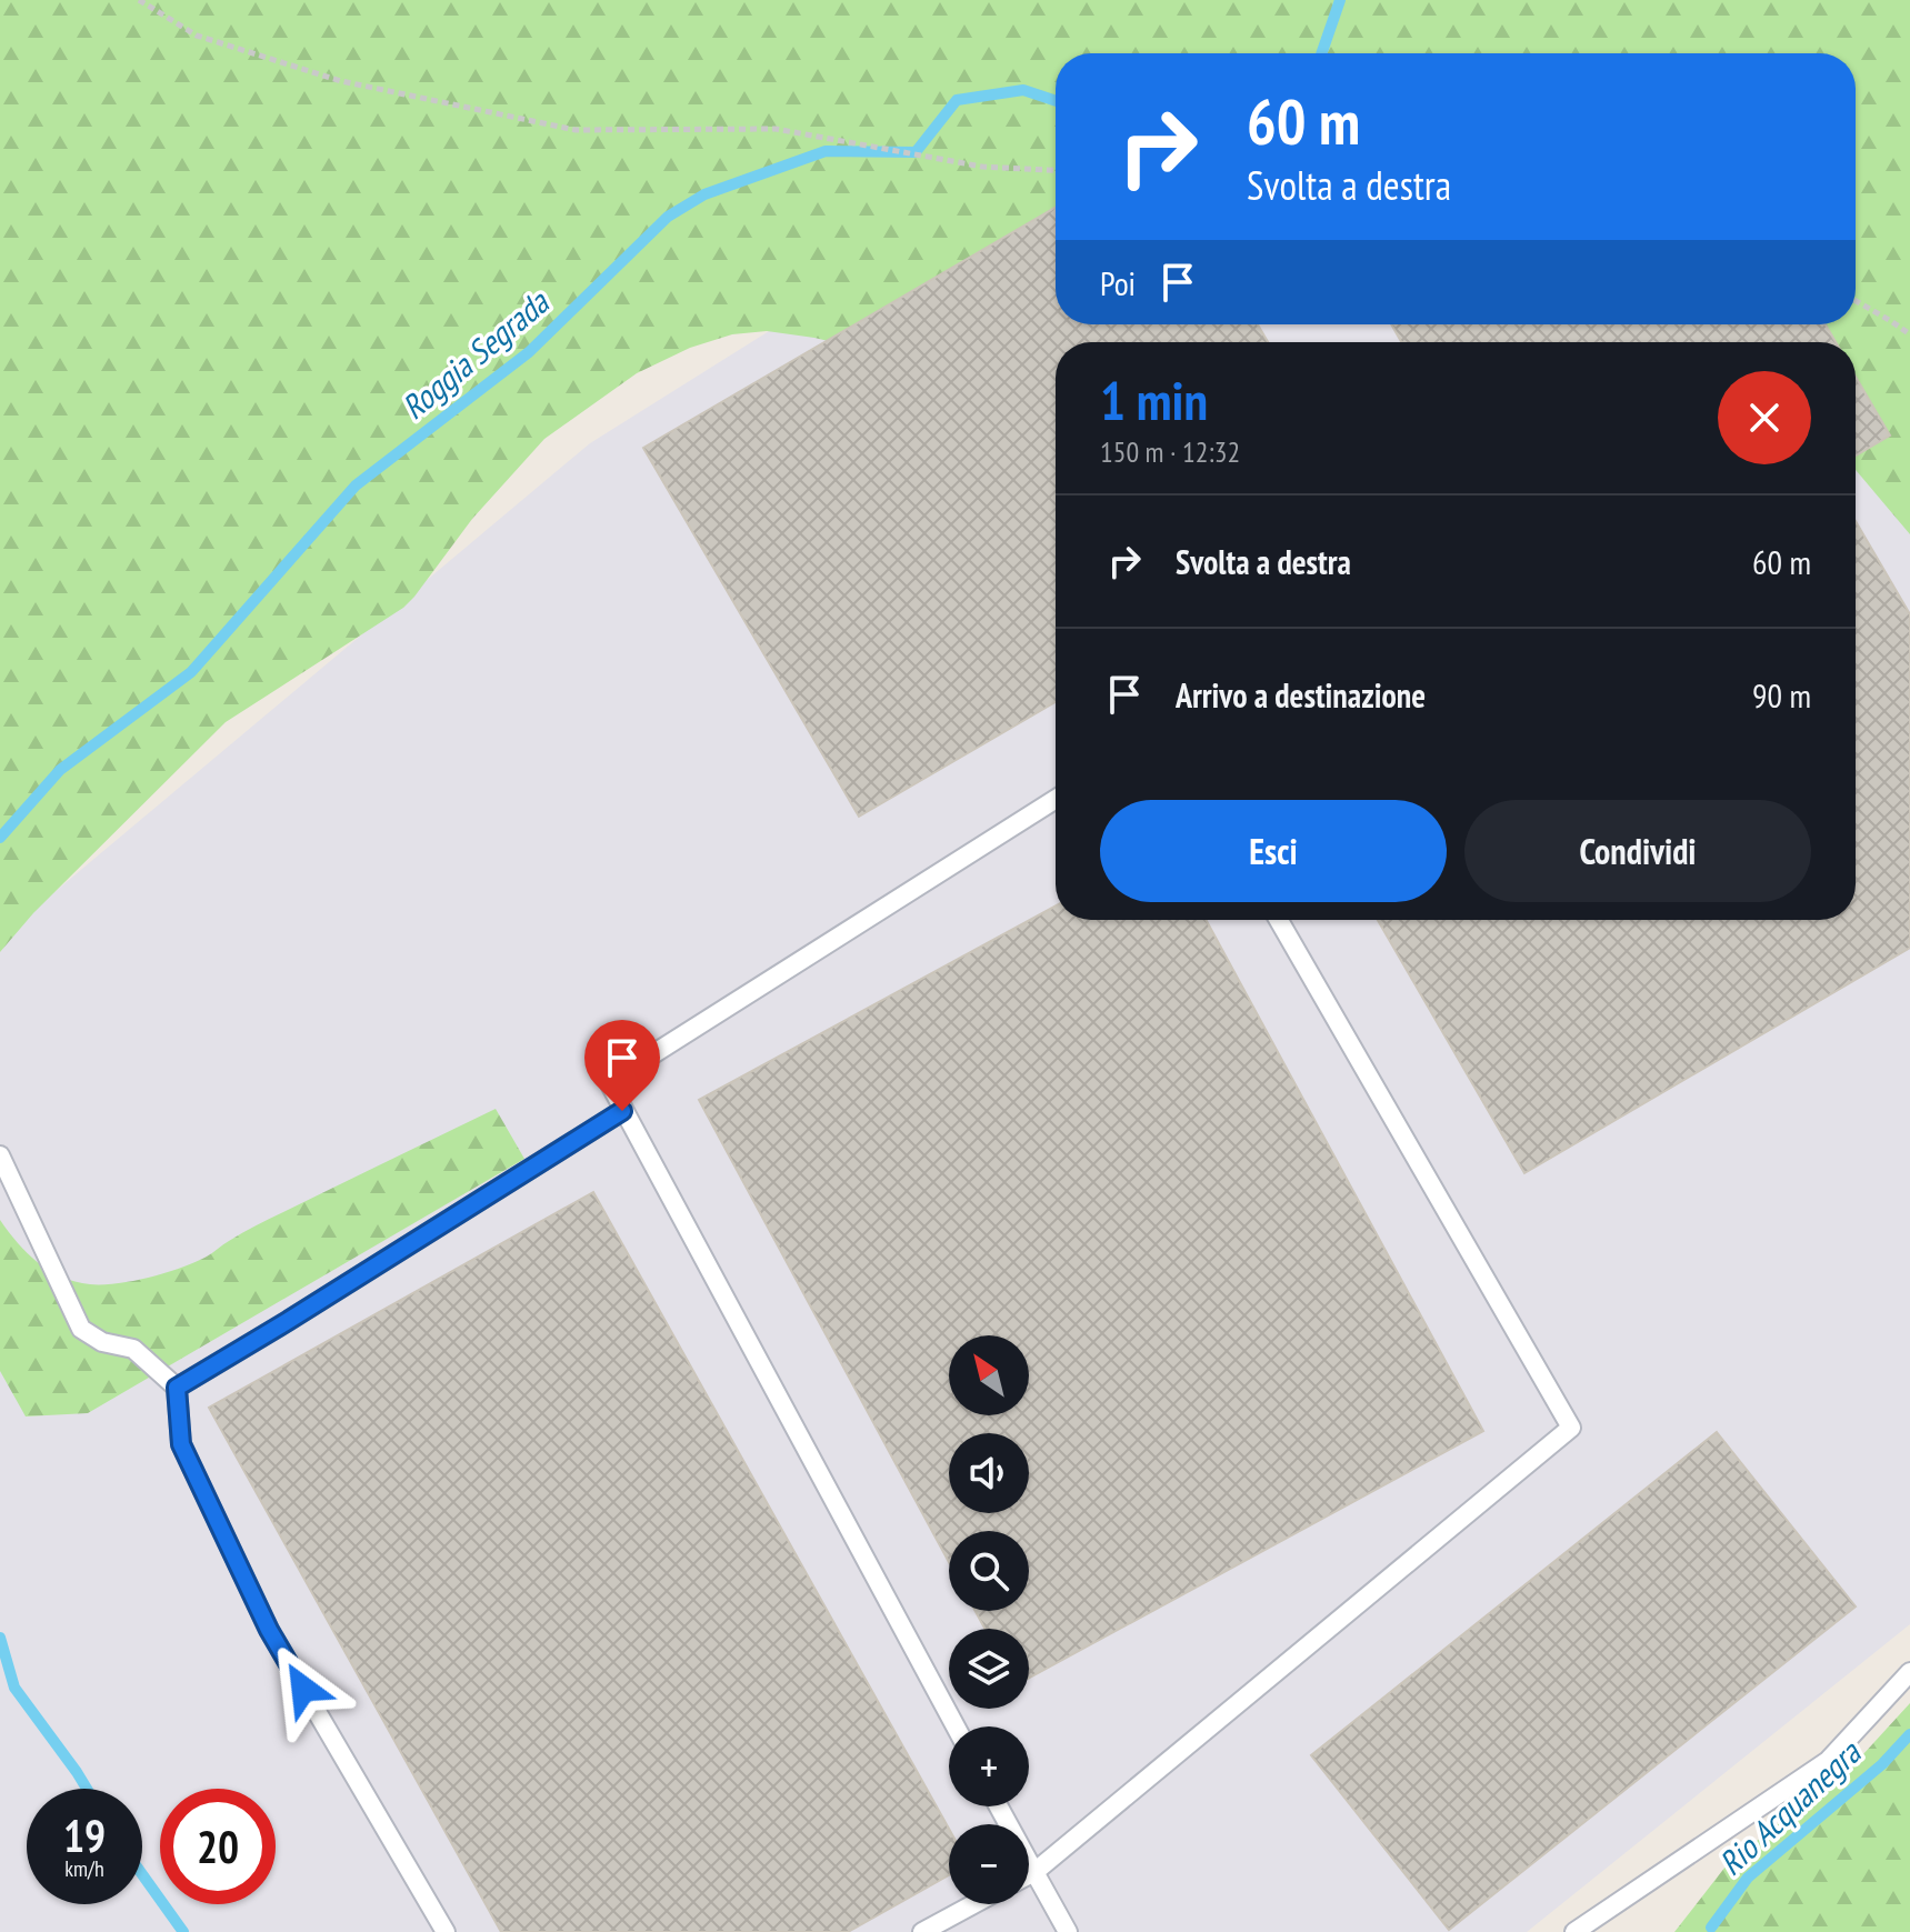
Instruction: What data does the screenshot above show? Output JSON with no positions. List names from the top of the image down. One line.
{"water":["Roggia Segrada","Rio Acquanegra"],"north":"top left","page":{"turn":["60 m","Svolta a destra"],"then":"Poi","heading":["1 min","150 m · 12:32"],"list":[{"name":"Svolta a destra","value":"60 m"},{"name":"Arrivo a destinazione","value":"90 m"}],"buttons":["Esci","Condividi"],"map_buttons":["+","−"],"speed":"19 km/h","limit":"20"}}
